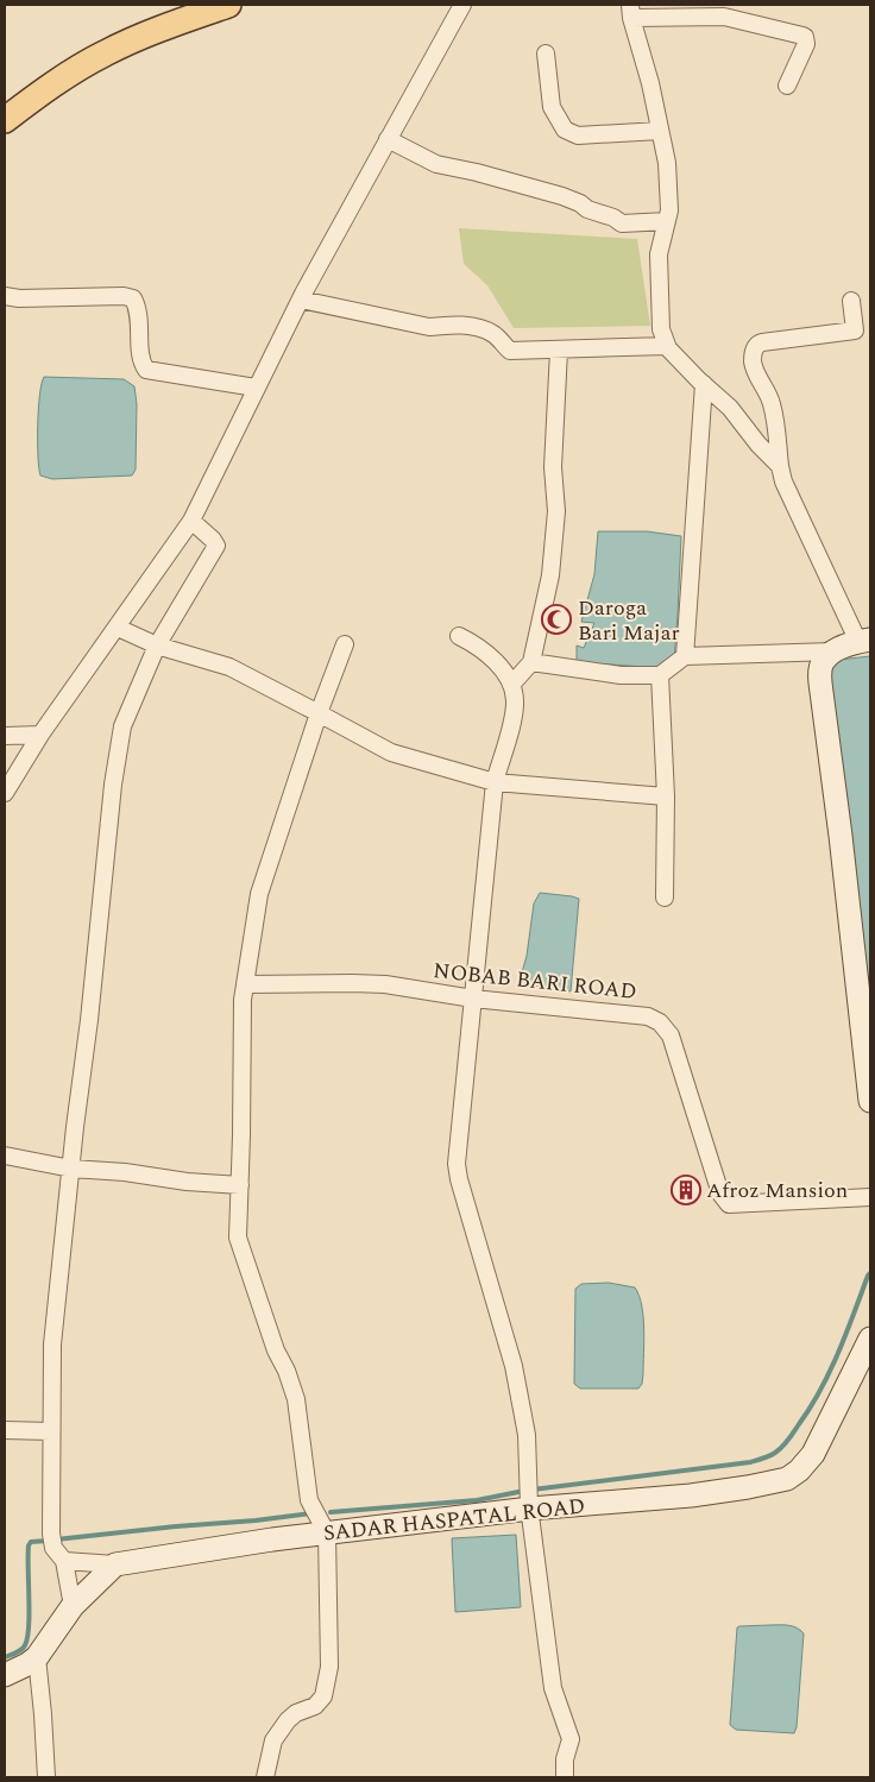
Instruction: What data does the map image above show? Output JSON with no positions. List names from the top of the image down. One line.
{"streets":{"street":["NOBAB BARI ROAD","SADAR HASPATAL ROAD"]},"places":{"mosque":["Daroga Bari Majar"],"building":["Afroz Mansion"]}}
